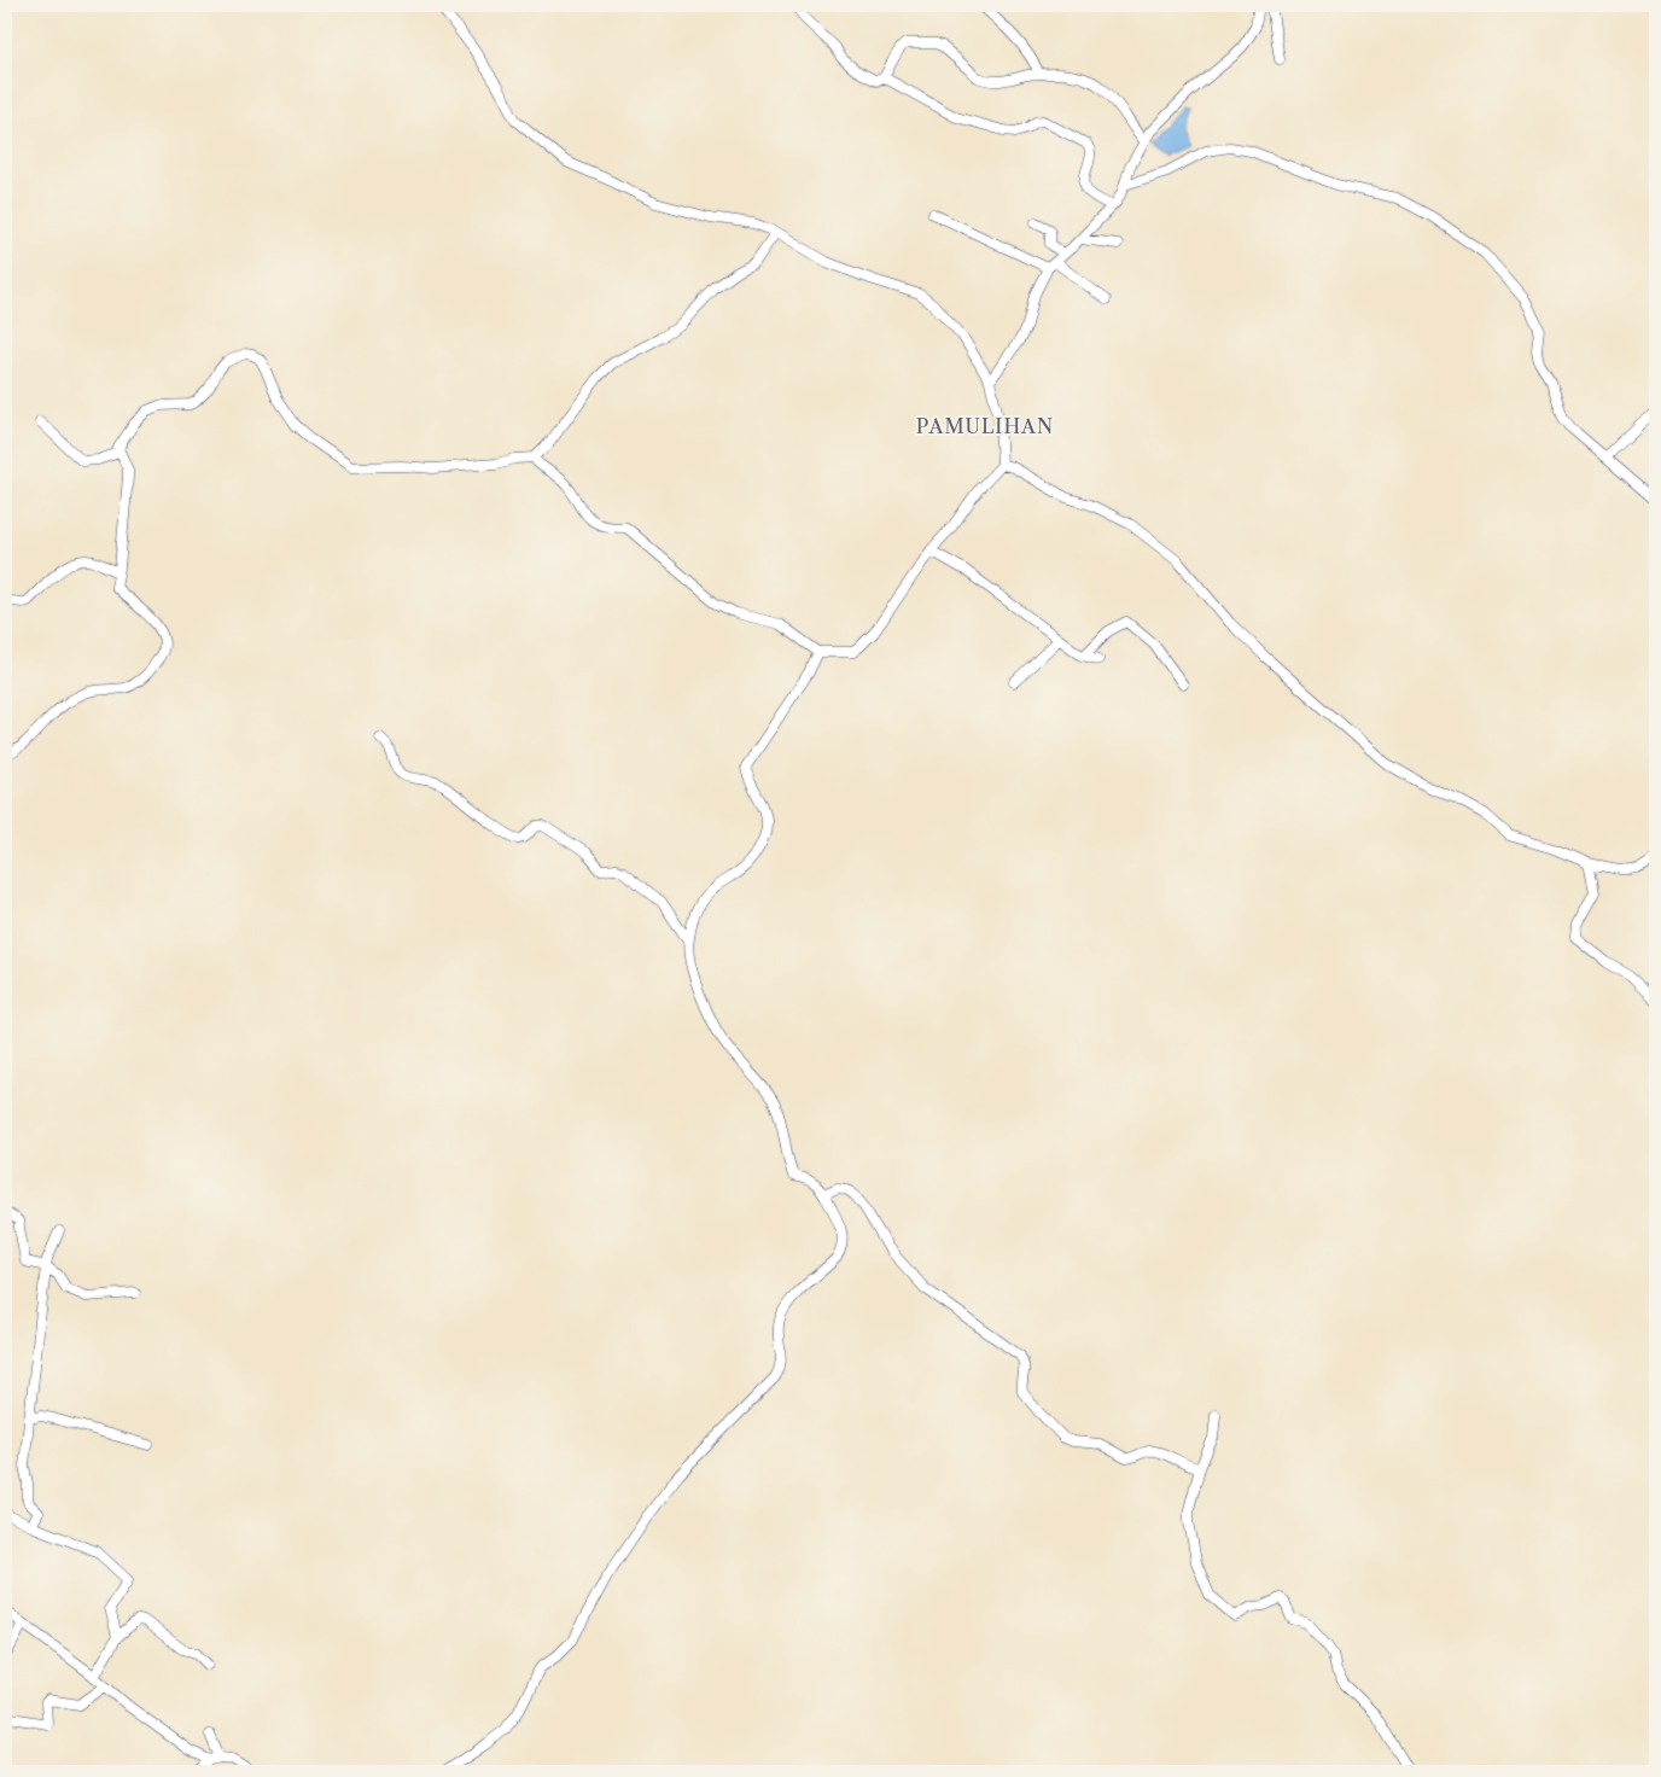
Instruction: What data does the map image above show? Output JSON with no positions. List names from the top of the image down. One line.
{"districts":["PAMULIHAN"]}
